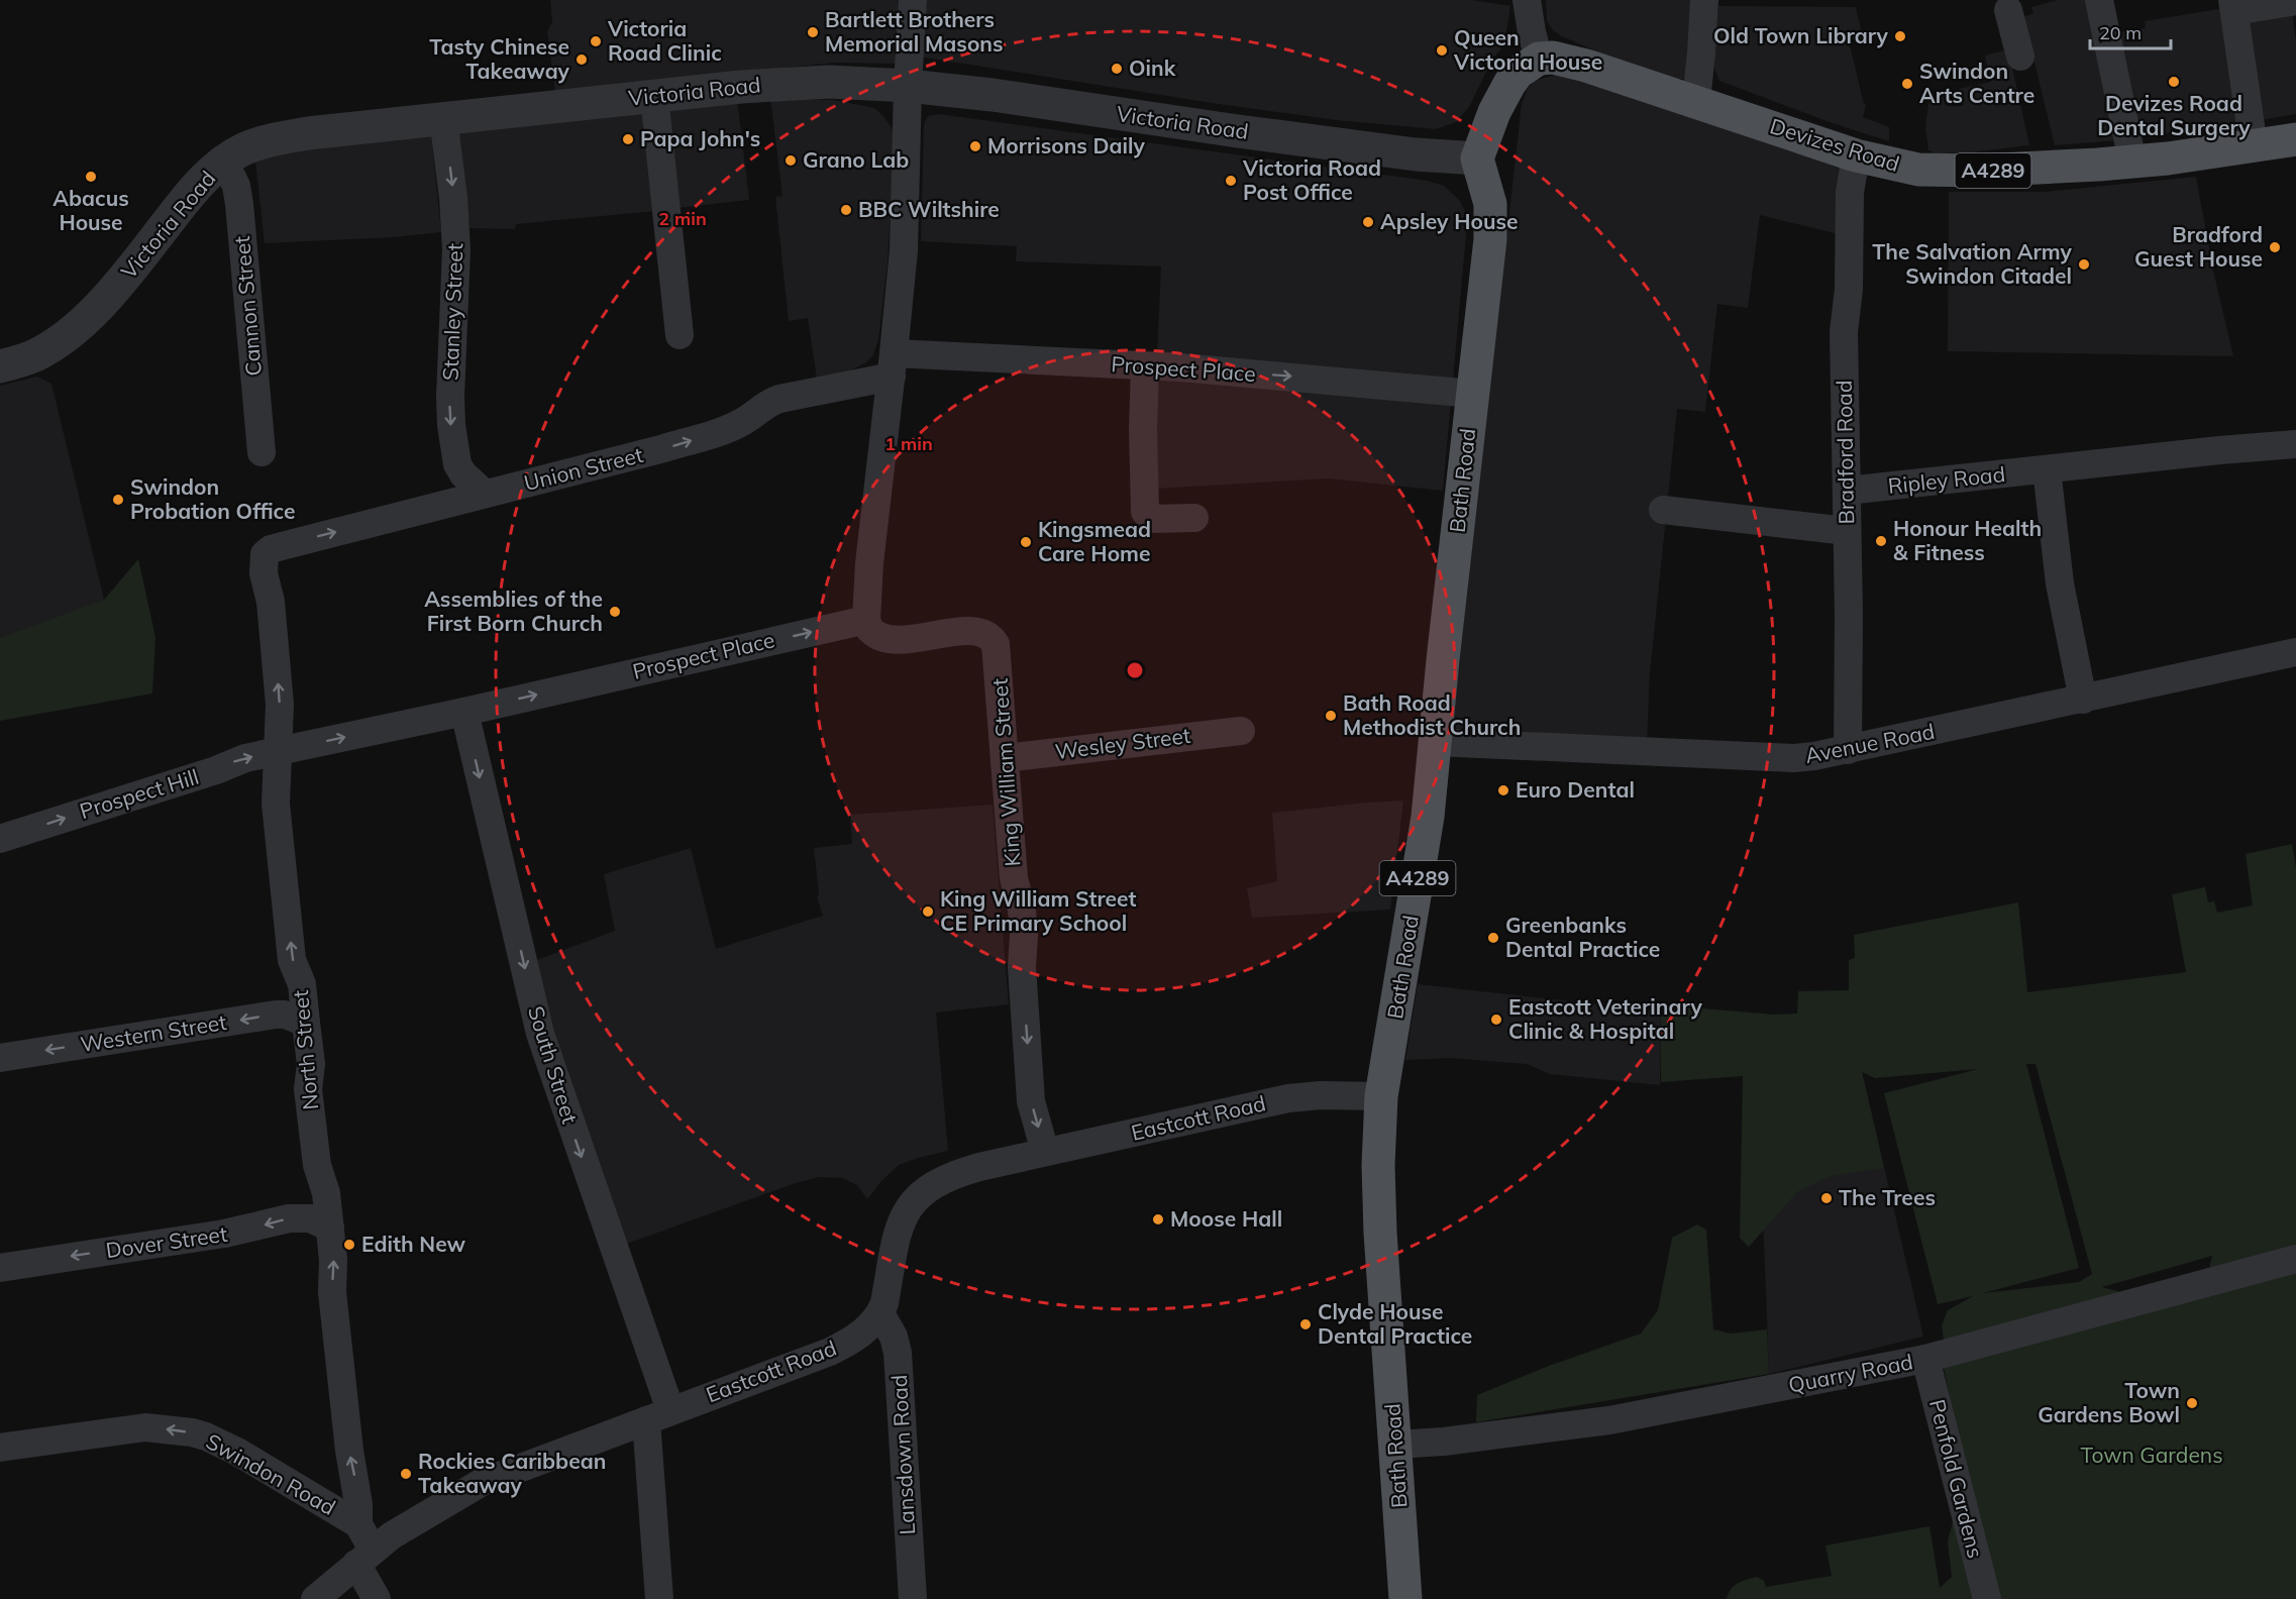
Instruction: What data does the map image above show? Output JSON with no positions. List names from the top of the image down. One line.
{"streets":{"main road":["Devizes Road","A4289","Bath Road"],"street":["Victoria Road","Cannon Street","Stanley Street","Prospect Place","Bradford Road","Union Street","Ripley Road","Wesley Street","Avenue Road","King William Street","Prospect Hill","Western Street","North Street","South Street","Eastcott Road","Dover Street","Quarry Road","Lansdown Road","Swindon Road","Penfold Gardens"]},"crossings":[["Victoria Road","Cannon Street"],["Victoria Road","Stanley Street"],["Victoria Road","Bath Road"],["Devizes Road","Bradford Road"],["Stanley Street","Union Street"],["Prospect Place","Union Street"],["Prospect Place","Bath Road"],["Prospect Place","King William Street"],["Prospect Place","Prospect Hill"],["Prospect Place","North Street"],["Prospect Place","South Street"],["Bradford Road","Ripley Road"],["Bradford Road","Avenue Road"],["Union Street","North Street"],["Bath Road","Avenue Road"],["Bath Road","Eastcott Road"],["Bath Road","Quarry Road"],["Wesley Street","King William Street"],["King William Street","Eastcott Road"],["Prospect Hill","North Street"],["Western Street","North Street"],["North Street","Eastcott Road"],["North Street","Dover Street"],["North Street","Swindon Road"],["South Street","Eastcott Road"],["Eastcott Road","Lansdown Road"],["Quarry Road","Penfold Gardens"]],"one_way":["Prospect Place","Union Street","King William Street","Prospect Hill","Western Street","North Street","South Street","Dover Street","Swindon Road"],"parks":["Town Gardens"],"places":["Bartlett Brothers Memorial Masons","Old Town Library","Victoria Road Clinic","Queen Victoria House","Tasty Chinese Takeaway","Oink","Devizes Road Dental Surgery","Swindon Arts Centre","Papa John's","Morrisons Daily","Grano Lab","Abacus House","Victoria Road Post Office","BBC Wiltshire","Apsley House","Bradford Guest House","The Salvation Army Swindon Citadel","Swindon Probation Office","Honour Health & Fitness","Kingsmead Care Home","Assemblies of the First Born Church","Bath Road Methodist Church","Euro Dental","King William Street CE Primary School","Greenbanks Dental Practice","Eastcott Veterinary Clinic & Hospital","The Trees","Moose Hall","Edith New","Clyde House Dental Practice","Town Gardens Bowl","Rockies Caribbean Takeaway"],"scale_bar":"20 m","rings":["2 min","1 min"]}
